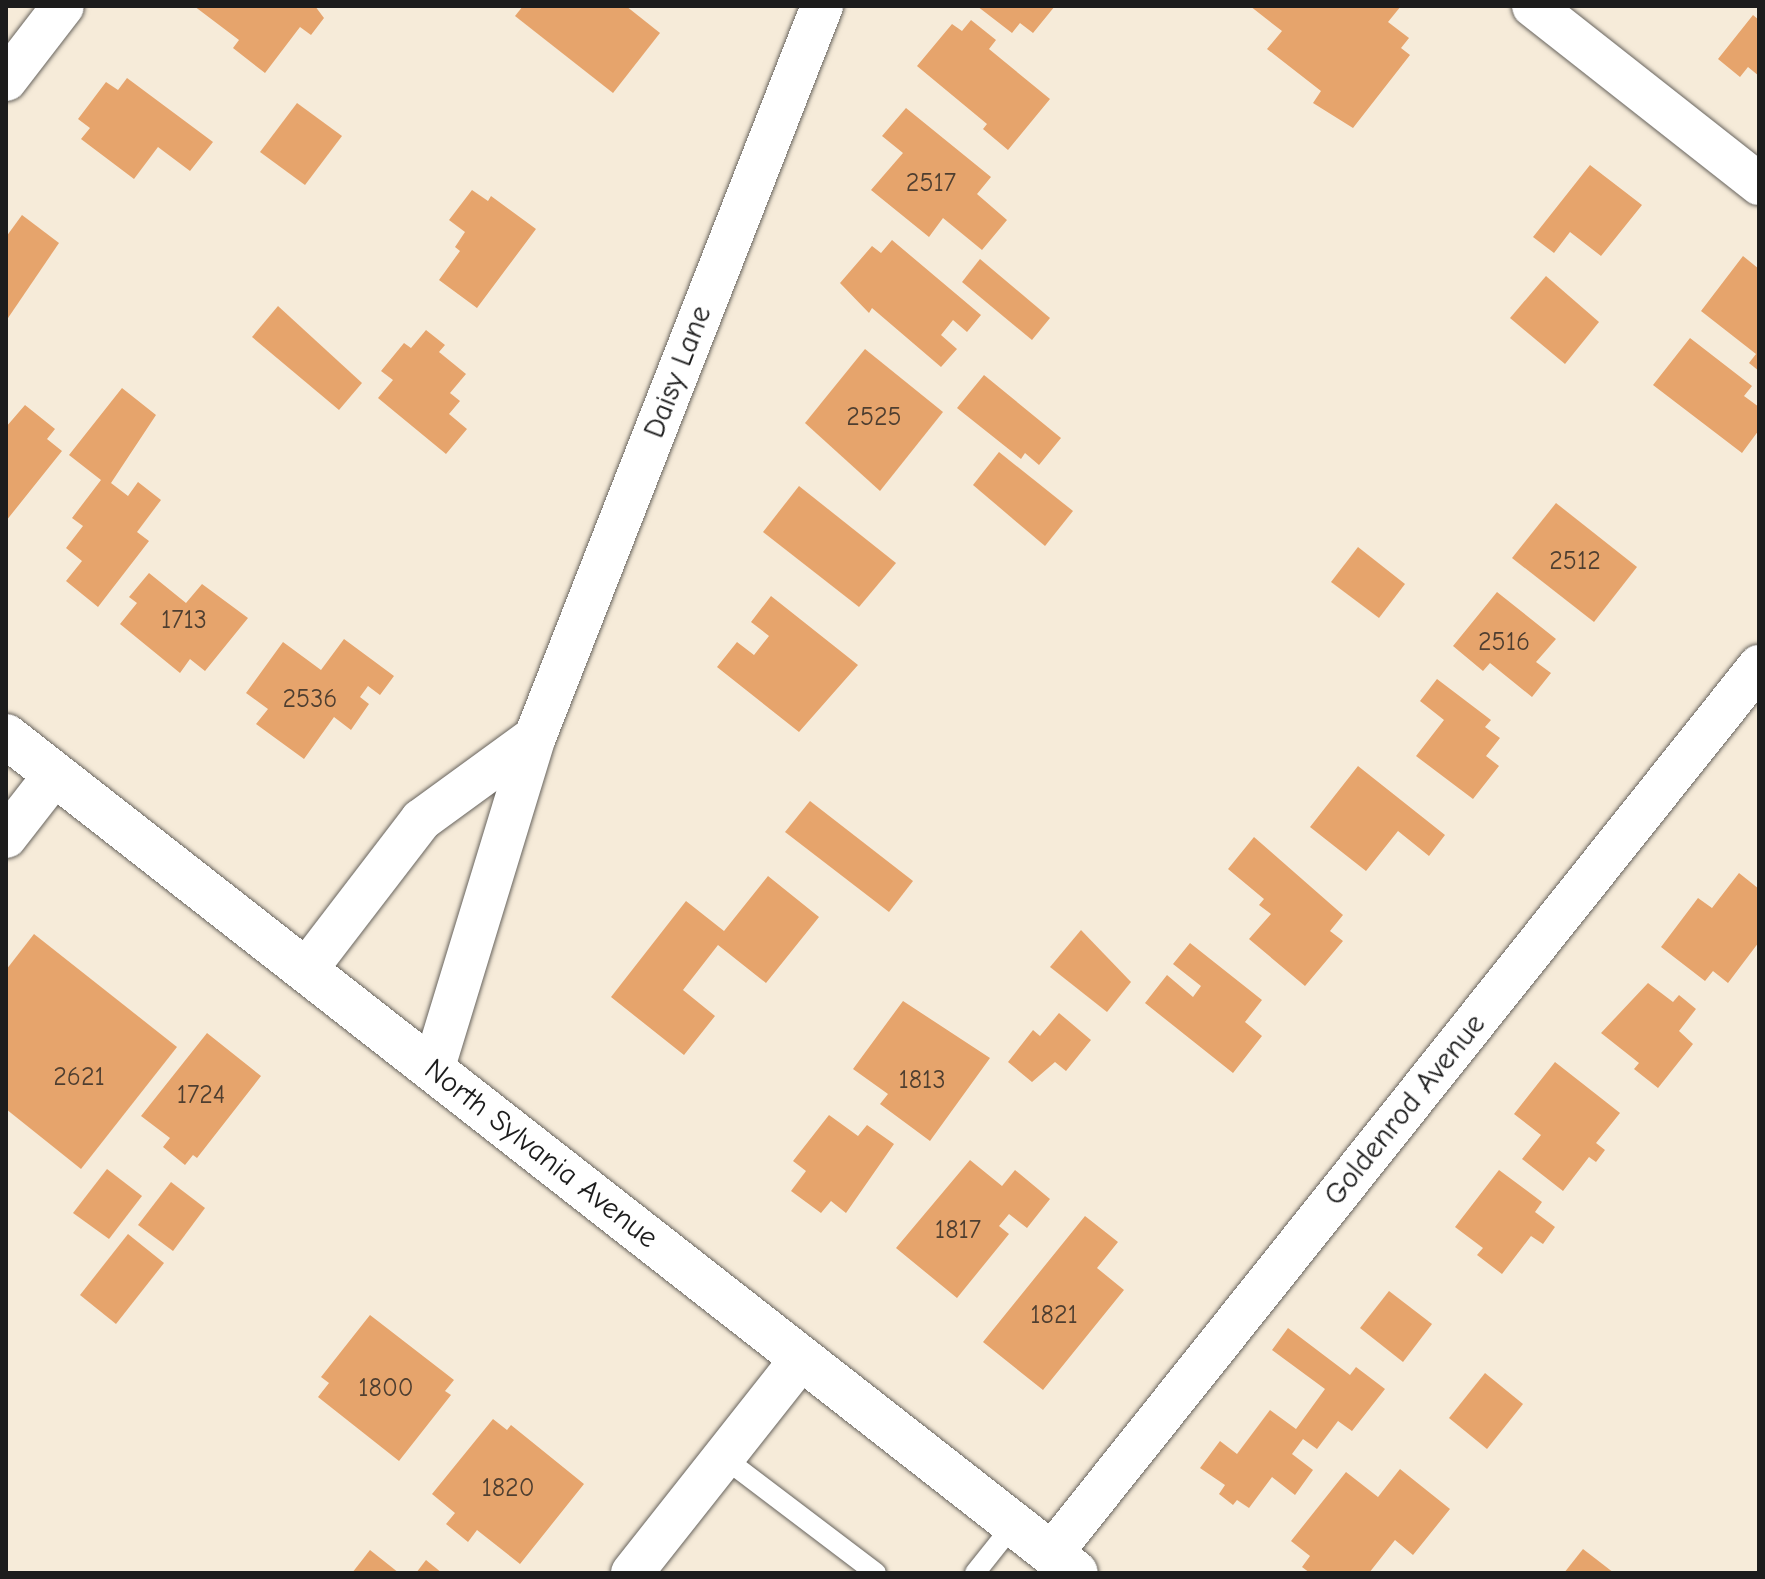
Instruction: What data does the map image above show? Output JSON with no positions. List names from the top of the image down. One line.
{"streets":{"main road":["North Sylvania Avenue"],"street":["Daisy Lane","Goldenrod Avenue"]},"crossings":[["Daisy Lane","North Sylvania Avenue"],["Goldenrod Avenue","North Sylvania Avenue"]],"house_numbers":["2517","2525","2512","1713","2516","2536","2621","1813","1724","1817","1821","1800","1820"]}
